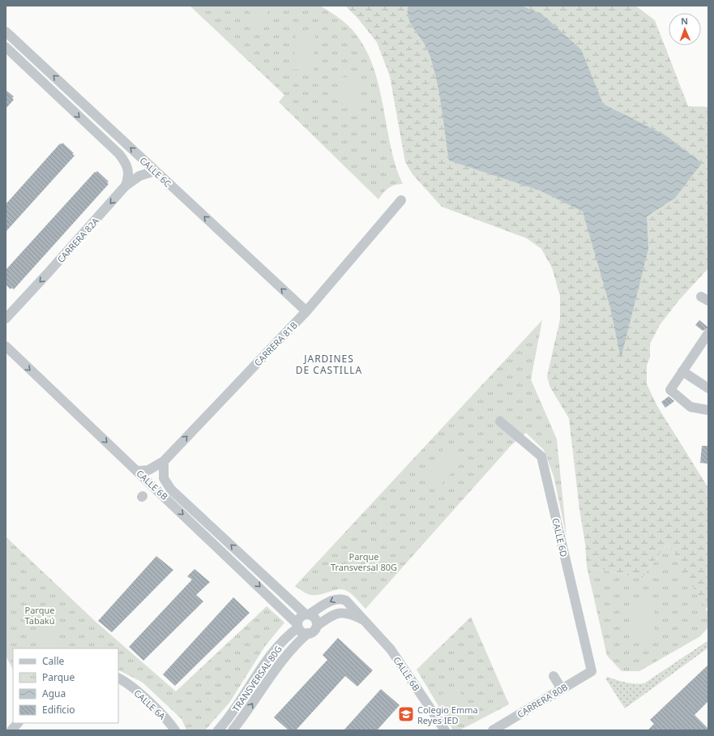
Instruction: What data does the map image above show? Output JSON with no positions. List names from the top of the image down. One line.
{"streets":{"street":["CALLE 6C","CARRERA 82A","CARRERA 81B","CALLE 6B","CALLE 6D","TRANSVERSAL 80G","CARRERA 80B","CALLE 6A"]},"crossings":[["CALLE 6C","CARRERA 82A"],["CALLE 6C","CARRERA 81B"],["CARRERA 81B","CALLE 6B"],["CALLE 6B","TRANSVERSAL 80G"],["CALLE 6D","CARRERA 80B"]],"one_way":["CARRERA 82A","CARRERA 81B"],"districts":["JARDINES DE CASTILLA"],"parks":["Parque Transversal 80G","Parque Tabakú"],"places":{"school or university":["Colegio Emma Reyes IED"]},"legend":["Calle","Parque","Agua","Edificio"],"north":"top"}
